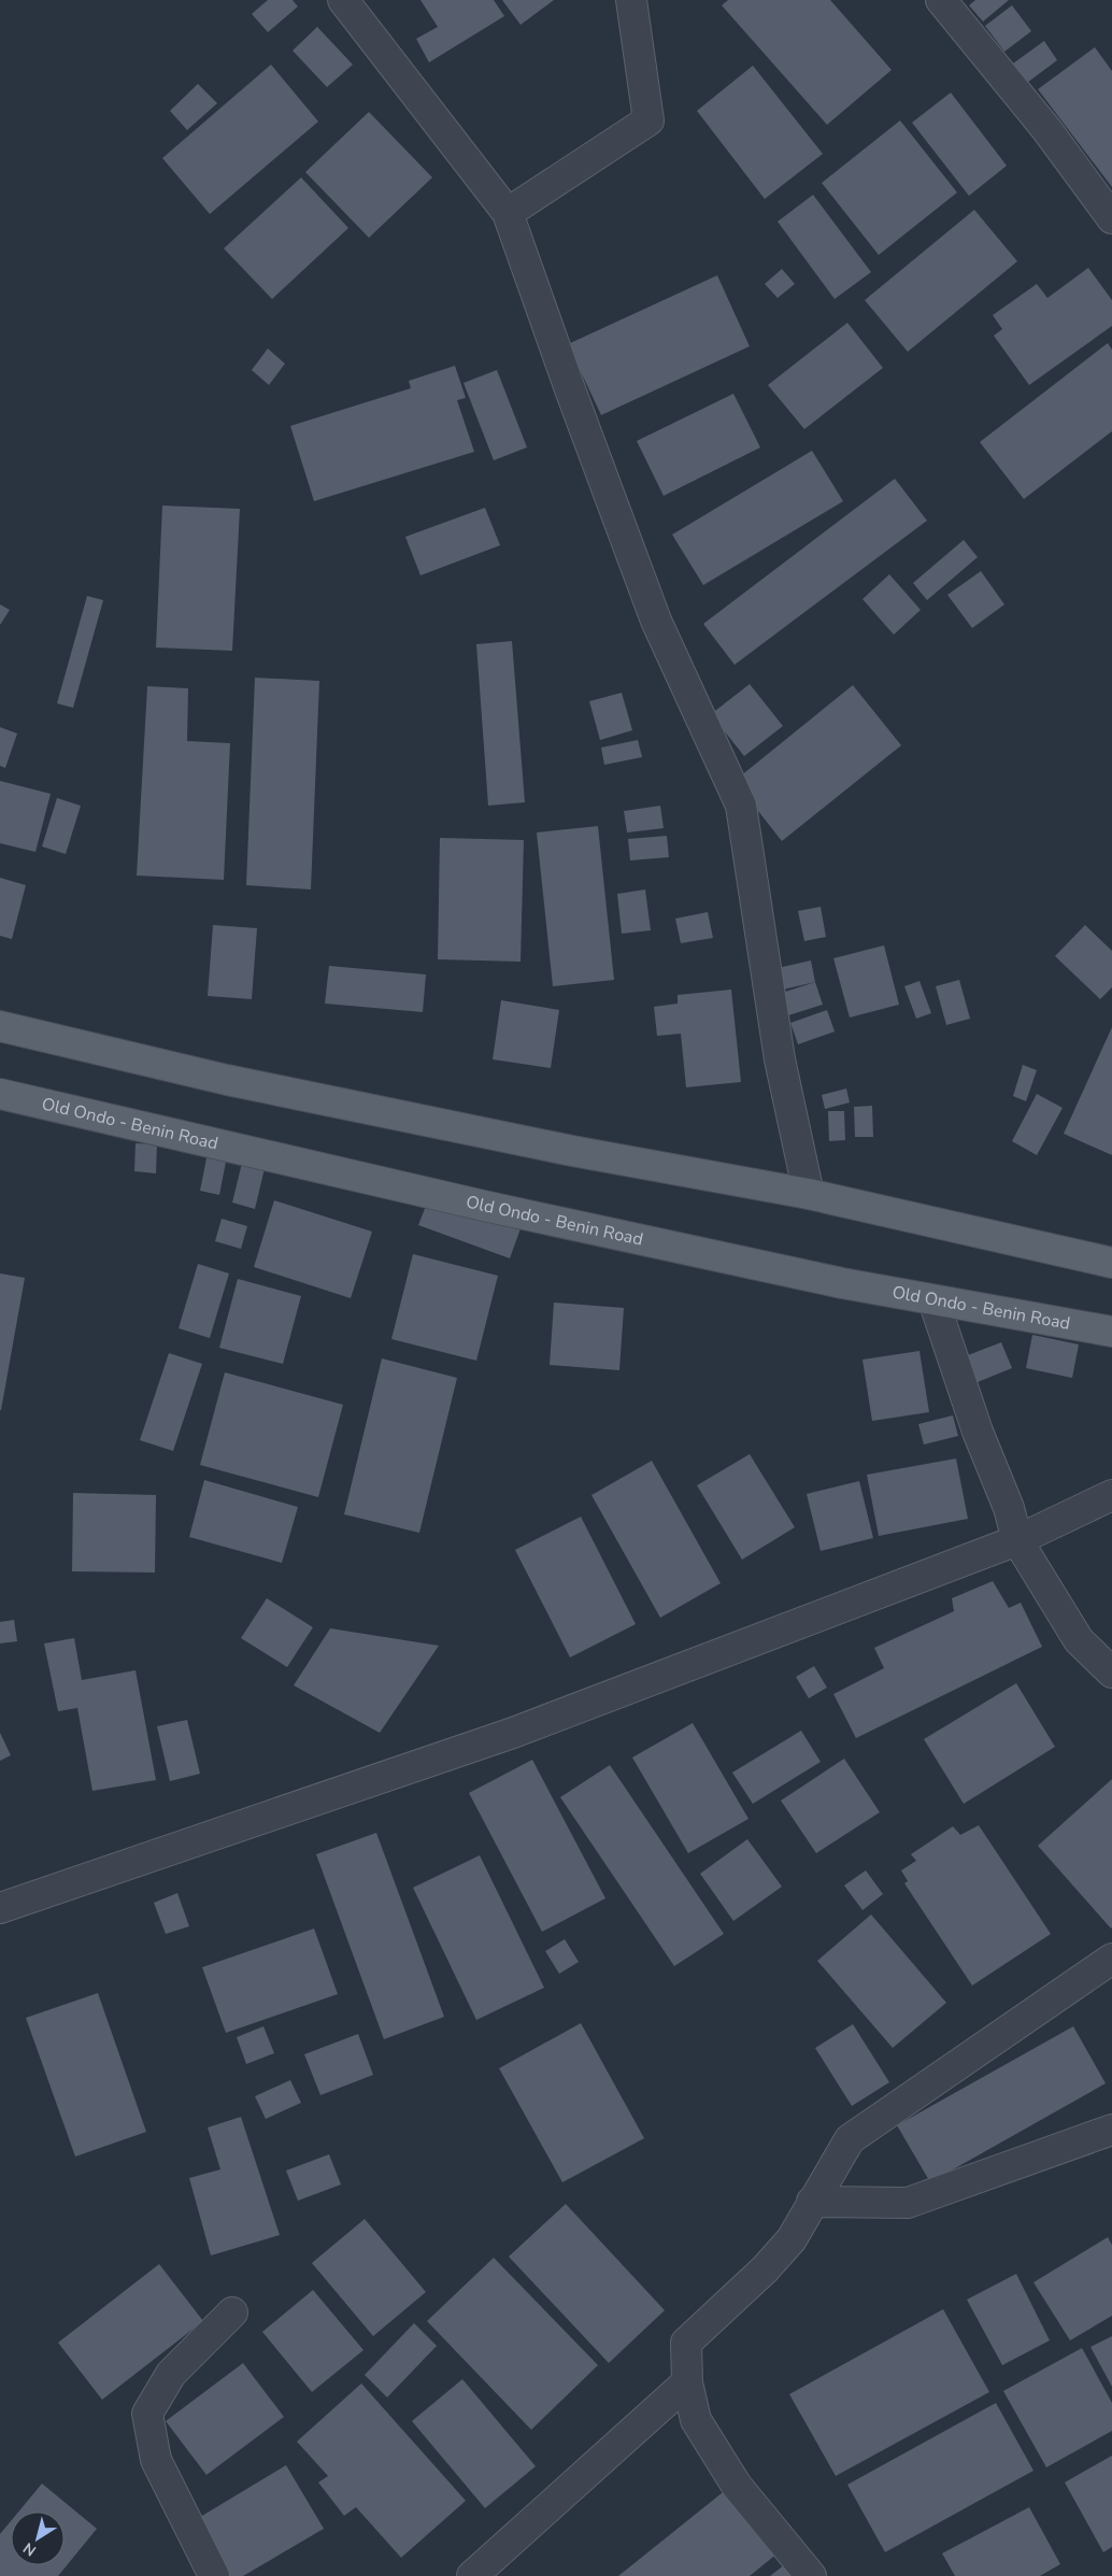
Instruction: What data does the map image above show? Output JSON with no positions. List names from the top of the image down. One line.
{"streets":{"main road":["Old Ondo - Benin Road"]},"north":"bottom left"}
